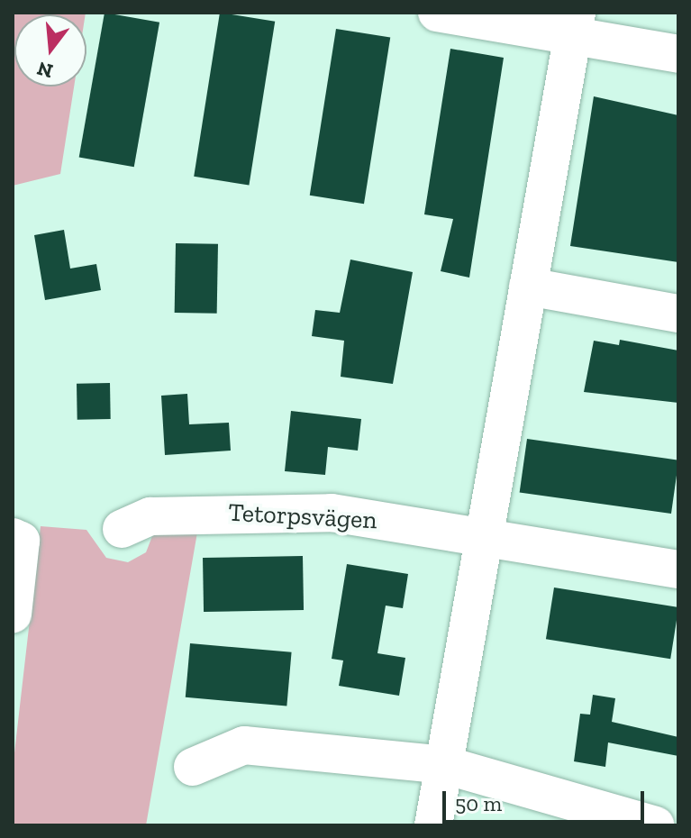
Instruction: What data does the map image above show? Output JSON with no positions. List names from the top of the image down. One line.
{"streets":{"street":["Tetorpsvägen"]},"scale_bar":"50 m","north":"bottom"}
